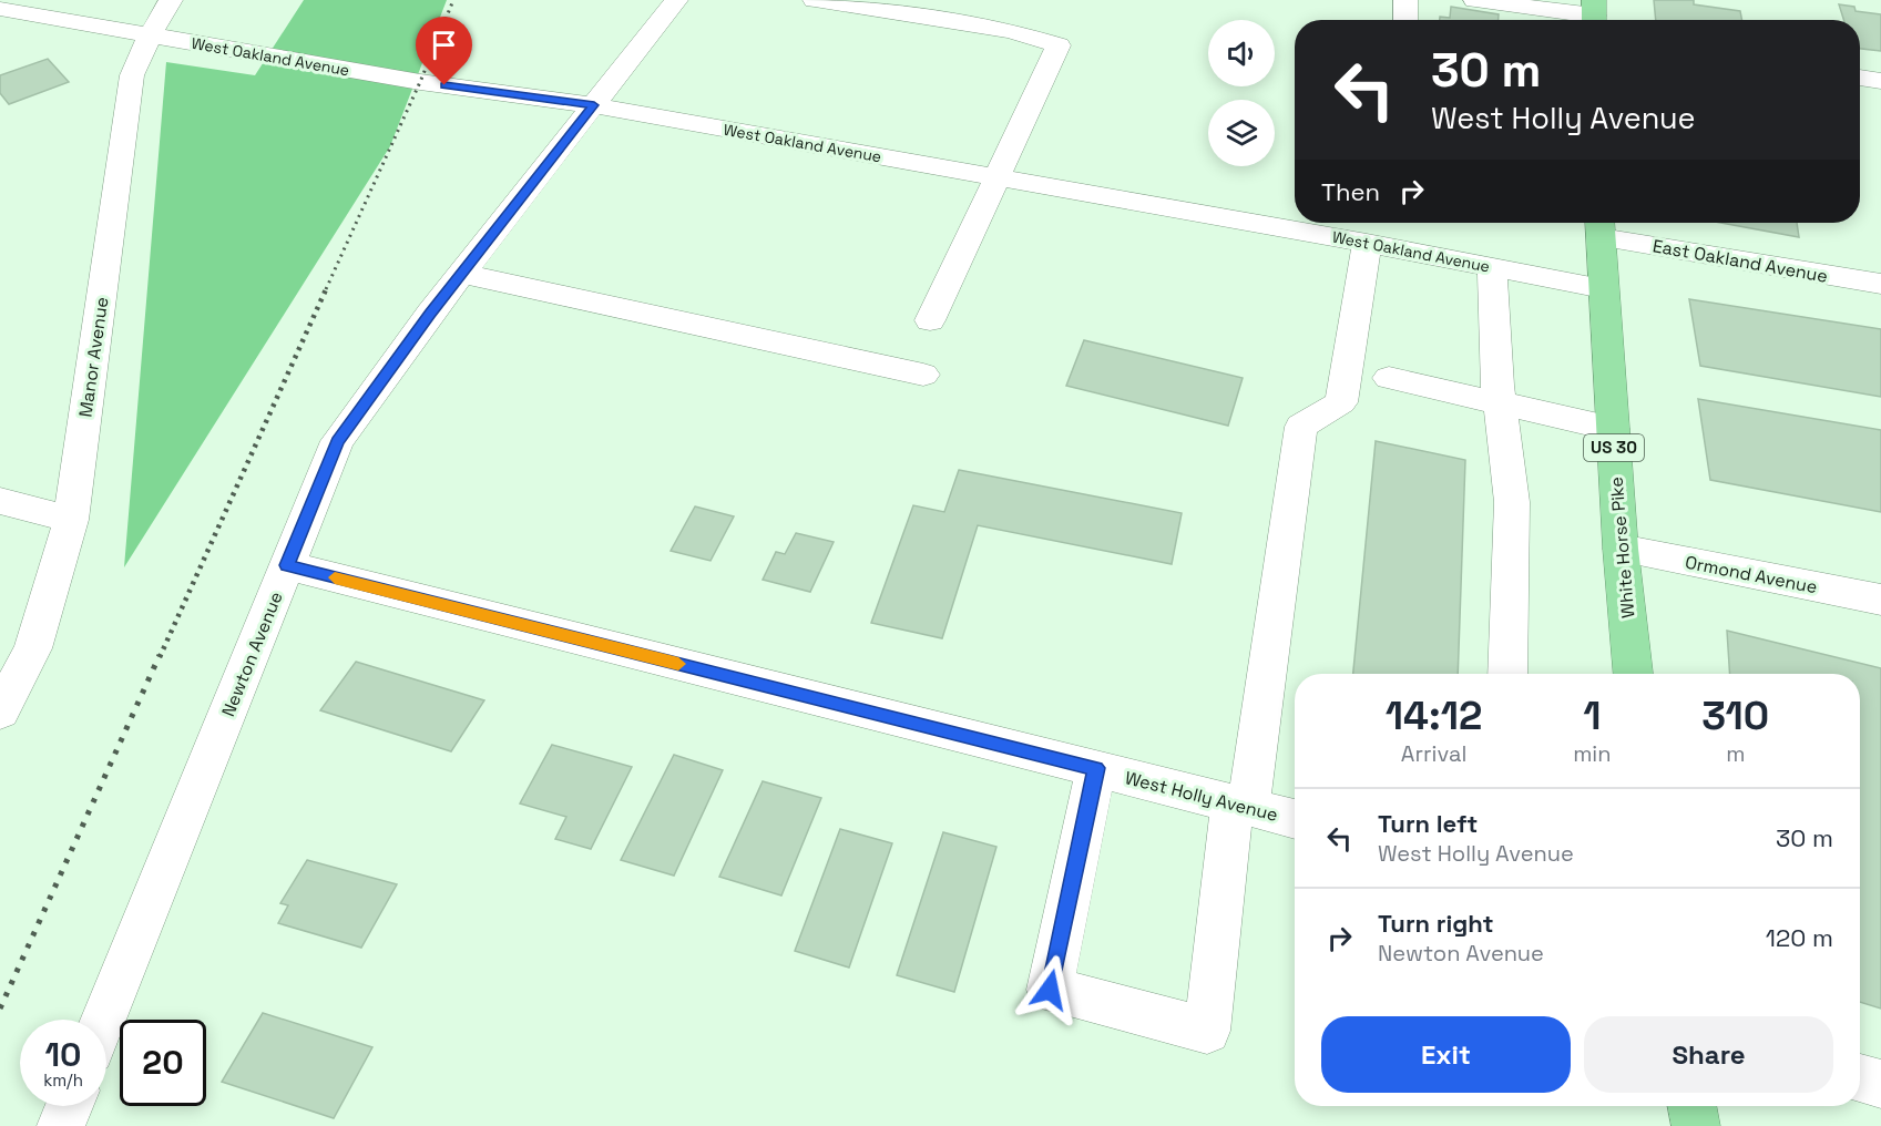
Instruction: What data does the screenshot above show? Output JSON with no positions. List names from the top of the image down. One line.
{"streets":{"highway":["US 30","White Horse Pike"],"street":["West Oakland Avenue","East Oakland Avenue","Manor Avenue","Ormond Avenue","Newton Avenue","West Holly Avenue"]},"crossings":[["West Oakland Avenue","Manor Avenue"],["West Oakland Avenue","White Horse Pike"],["West Oakland Avenue","Newton Avenue"],["East Oakland Avenue","White Horse Pike"],["White Horse Pike","Ormond Avenue"],["Newton Avenue","West Holly Avenue"]],"page":{"turn":["30 m","West Holly Avenue"],"then":"Then","eta":["14:12","Arrival","1","min","310","m"],"list":[{"name":"Turn left","note":"West Holly Avenue","value":"30 m"},{"name":"Turn right","note":"Newton Avenue","value":"120 m"}],"buttons":["Exit","Share"],"speed":"10 km/h","limit":"20"}}
